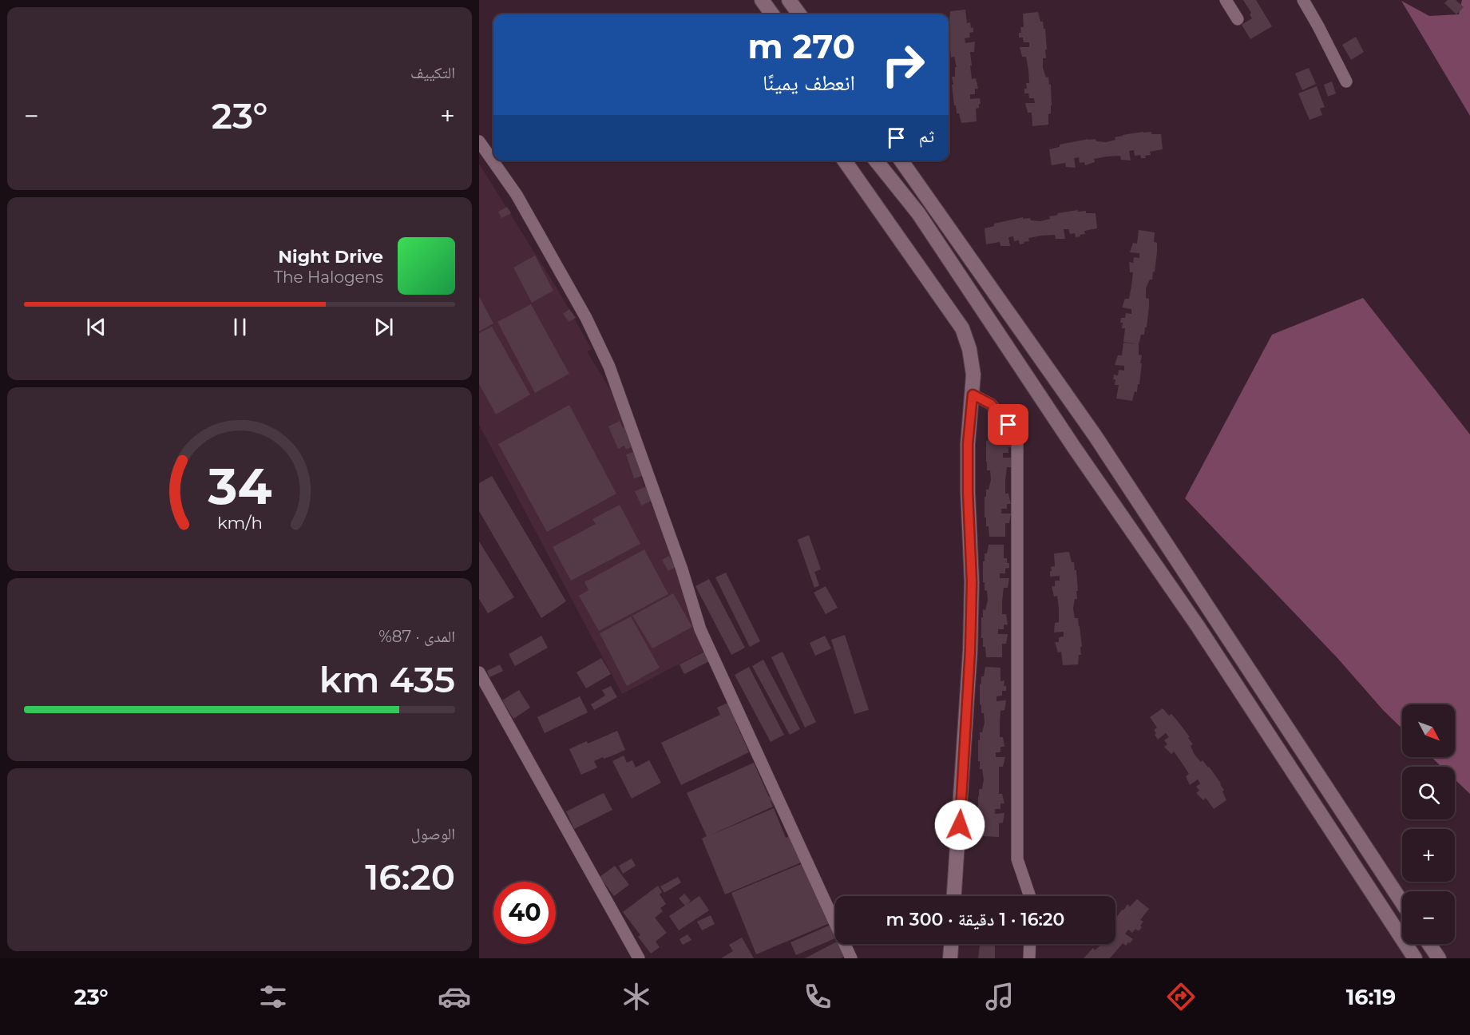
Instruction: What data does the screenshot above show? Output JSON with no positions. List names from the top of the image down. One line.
{"north":"bottom right","page":{"tile":["التكييف",["المدى · 87%","435 km"],["الوصول","16:20"]],"turn":["270 m","انعطف يمينًا"],"heat":["−","23°","+"],"then":"ثم","song":["Night Drive","The Halogens"],"map_buttons":["+","−"],"limit":"40","trip":"16:20 · 1 دقيقة · 300 m","tabs":["16:19","23°"],"gauge":["34","km/h"]}}
